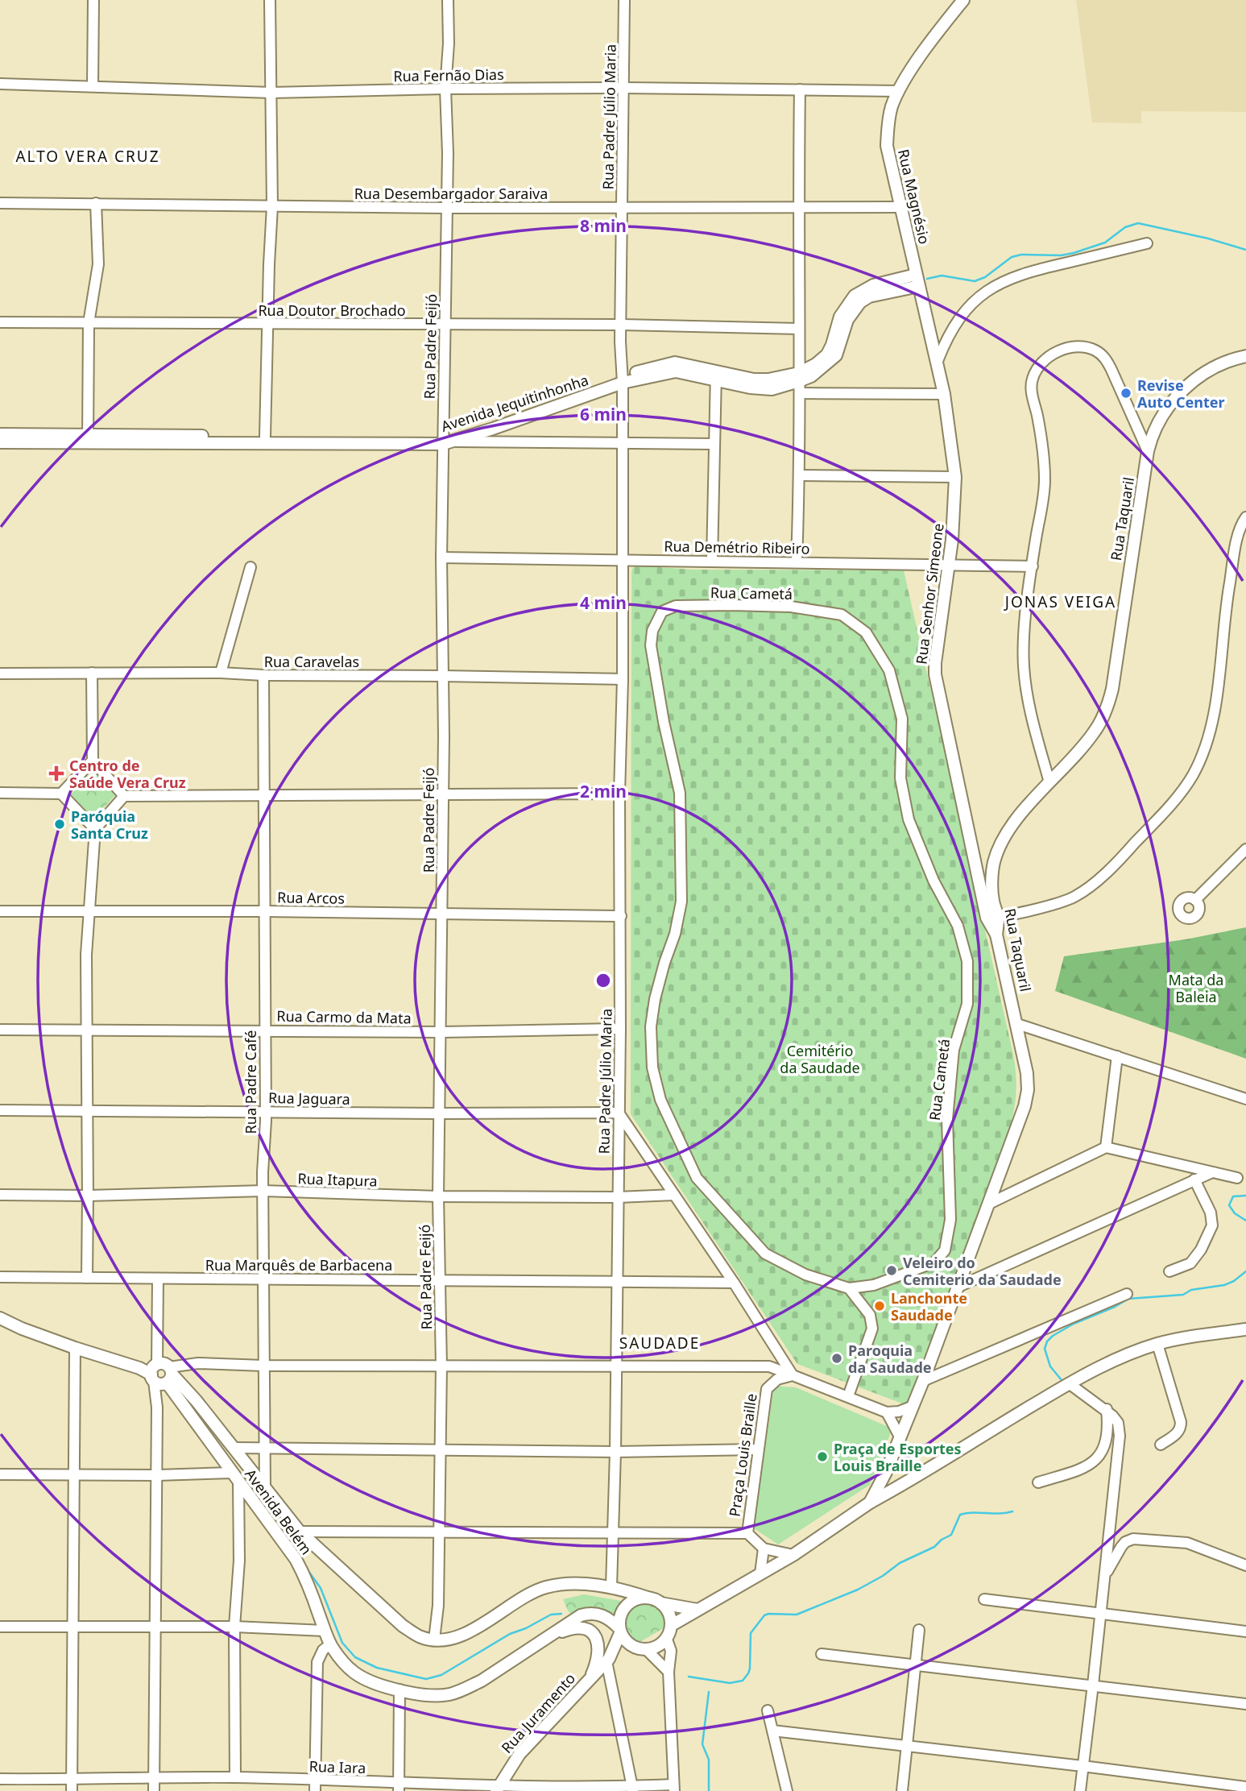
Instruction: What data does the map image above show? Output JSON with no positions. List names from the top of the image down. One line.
{"streets":{"street":["Rua Fernão Dias","Rua Padre Júlio Maria","Rua Desembargador Saraiva","Rua Magnésio","Rua Doutor Brochado","Rua Padre Feijó","Avenida Jequitinhonha","Rua Taquaril","Rua Demétrio Ribeiro","Rua Cametá","Rua Senhor Simeone","Rua Caravelas","Rua Arcos","Rua Carmo da Mata","Rua Padre Café","Rua Jaguara","Rua Itapura","Rua Marquês de Barbacena","Praça Louis Braille","Avenida Belém","Rua Juramento","Rua Iara"]},"crossings":[["Rua Fernão Dias","Rua Padre Júlio Maria"],["Rua Fernão Dias","Rua Magnésio"],["Rua Fernão Dias","Rua Padre Feijó"],["Rua Padre Júlio Maria","Rua Desembargador Saraiva"],["Rua Padre Júlio Maria","Rua Doutor Brochado"],["Rua Padre Júlio Maria","Avenida Jequitinhonha"],["Rua Padre Júlio Maria","Rua Demétrio Ribeiro"],["Rua Padre Júlio Maria","Rua Caravelas"],["Rua Padre Júlio Maria","Rua Arcos"],["Rua Padre Júlio Maria","Rua Carmo da Mata"],["Rua Padre Júlio Maria","Rua Jaguara"],["Rua Padre Júlio Maria","Rua Itapura"],["Rua Padre Júlio Maria","Rua Marquês de Barbacena"],["Rua Desembargador Saraiva","Rua Magnésio"],["Rua Desembargador Saraiva","Rua Padre Feijó"],["Rua Magnésio","Avenida Jequitinhonha"],["Rua Magnésio","Rua Senhor Simeone"],["Rua Doutor Brochado","Rua Padre Feijó"],["Rua Padre Feijó","Avenida Jequitinhonha"],["Rua Padre Feijó","Rua Demétrio Ribeiro"],["Rua Padre Feijó","Rua Caravelas"],["Rua Padre Feijó","Rua Arcos"],["Rua Padre Feijó","Rua Carmo da Mata"],["Rua Padre Feijó","Rua Jaguara"],["Rua Padre Feijó","Rua Itapura"],["Rua Padre Feijó","Rua Marquês de Barbacena"],["Rua Padre Feijó","Avenida Belém"],["Avenida Jequitinhonha","Rua Senhor Simeone"],["Rua Taquaril","Rua Senhor Simeone"],["Rua Demétrio Ribeiro","Rua Senhor Simeone"],["Rua Caravelas","Rua Padre Café"],["Rua Arcos","Rua Padre Café"],["Rua Carmo da Mata","Rua Padre Café"],["Rua Padre Café","Rua Jaguara"],["Rua Padre Café","Rua Itapura"],["Rua Padre Café","Rua Marquês de Barbacena"],["Rua Padre Café","Avenida Belém"],["Avenida Belém","Rua Juramento"],["Rua Juramento","Rua Iara"]],"districts":["ALTO VERA CRUZ","JONAS VEIGA","SAUDADE"],"parks":["Mata da Baleia","Cemitério da Saudade"],"places":{"other":["Revise Auto Center","Paróquia Santa Cruz","Veleiro do Cemiterio da Saudade","Lanchonte Saudade","Paroquia da Saudade","Praça de Esportes Louis Braille"],"health":["Centro de Saúde Vera Cruz"]},"rings":["8 min","6 min","4 min","2 min"]}
